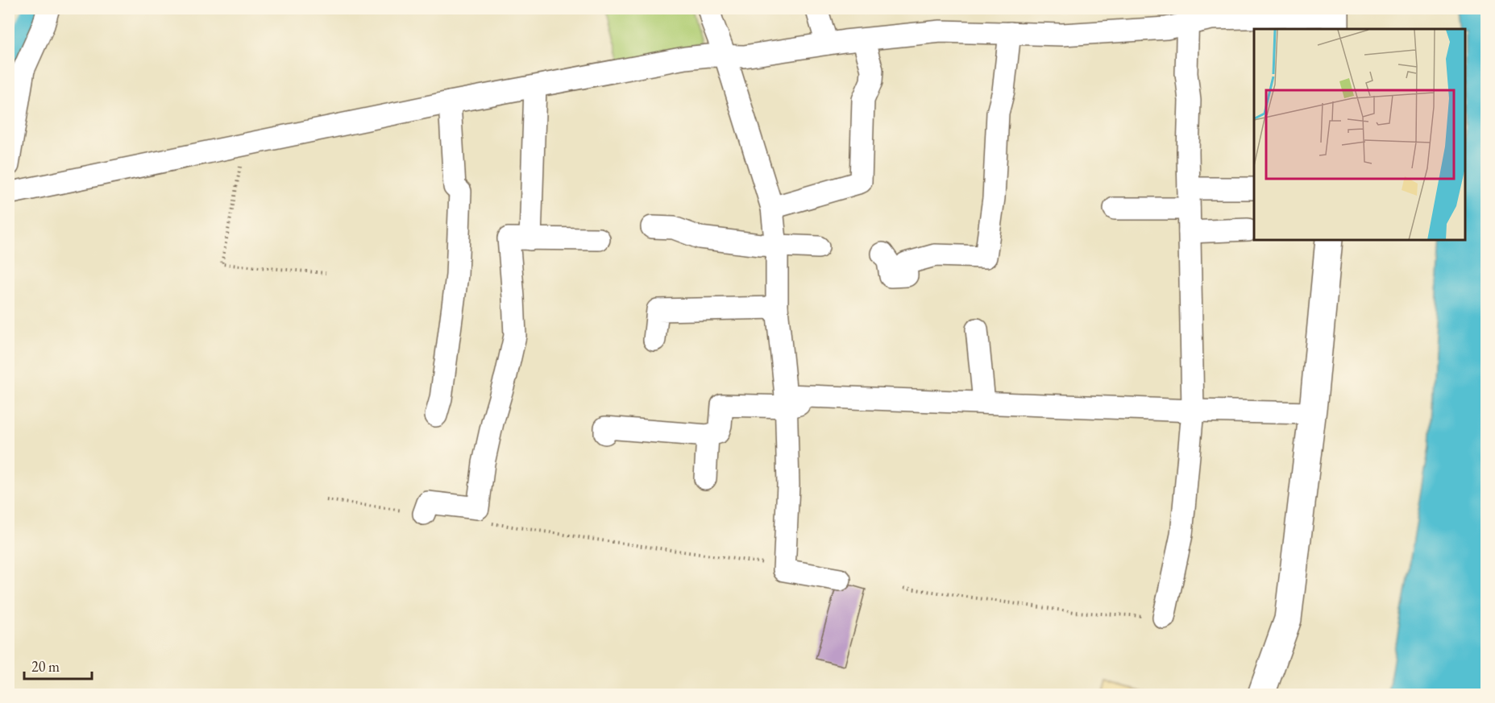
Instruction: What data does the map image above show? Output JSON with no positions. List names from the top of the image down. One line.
{"scale_bar":"20 m"}
